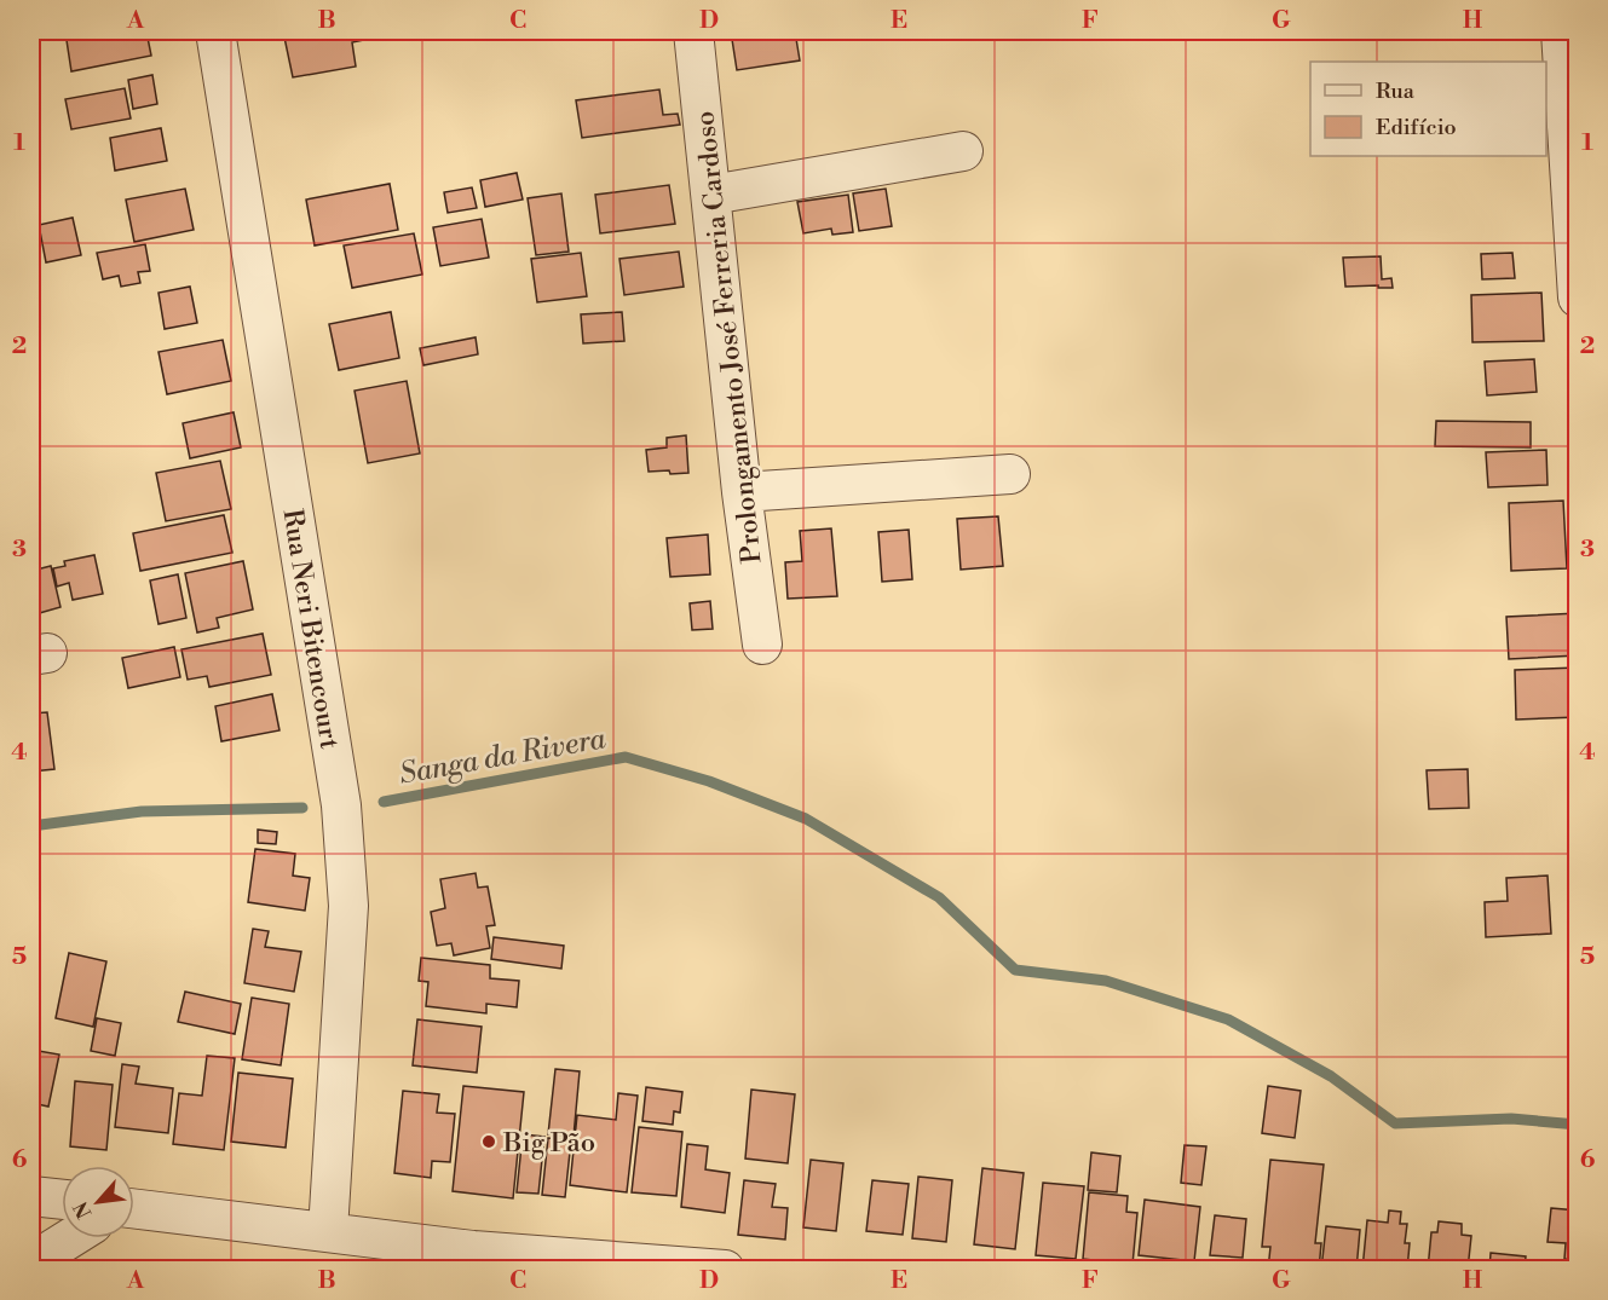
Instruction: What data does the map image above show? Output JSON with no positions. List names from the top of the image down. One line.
{"streets":{"street":["Prolongamento José Ferreria Cardoso","Rua Neri Bitencourt"]},"water":["Sanga da Rivera"],"places":["Big Pão"],"legend":["Rua","Edifício"],"north":"bottom left","grid":{"columns":["A","B","C","D","E","F","G","H"],"rows":["1","2","3","4","5","6"]}}
